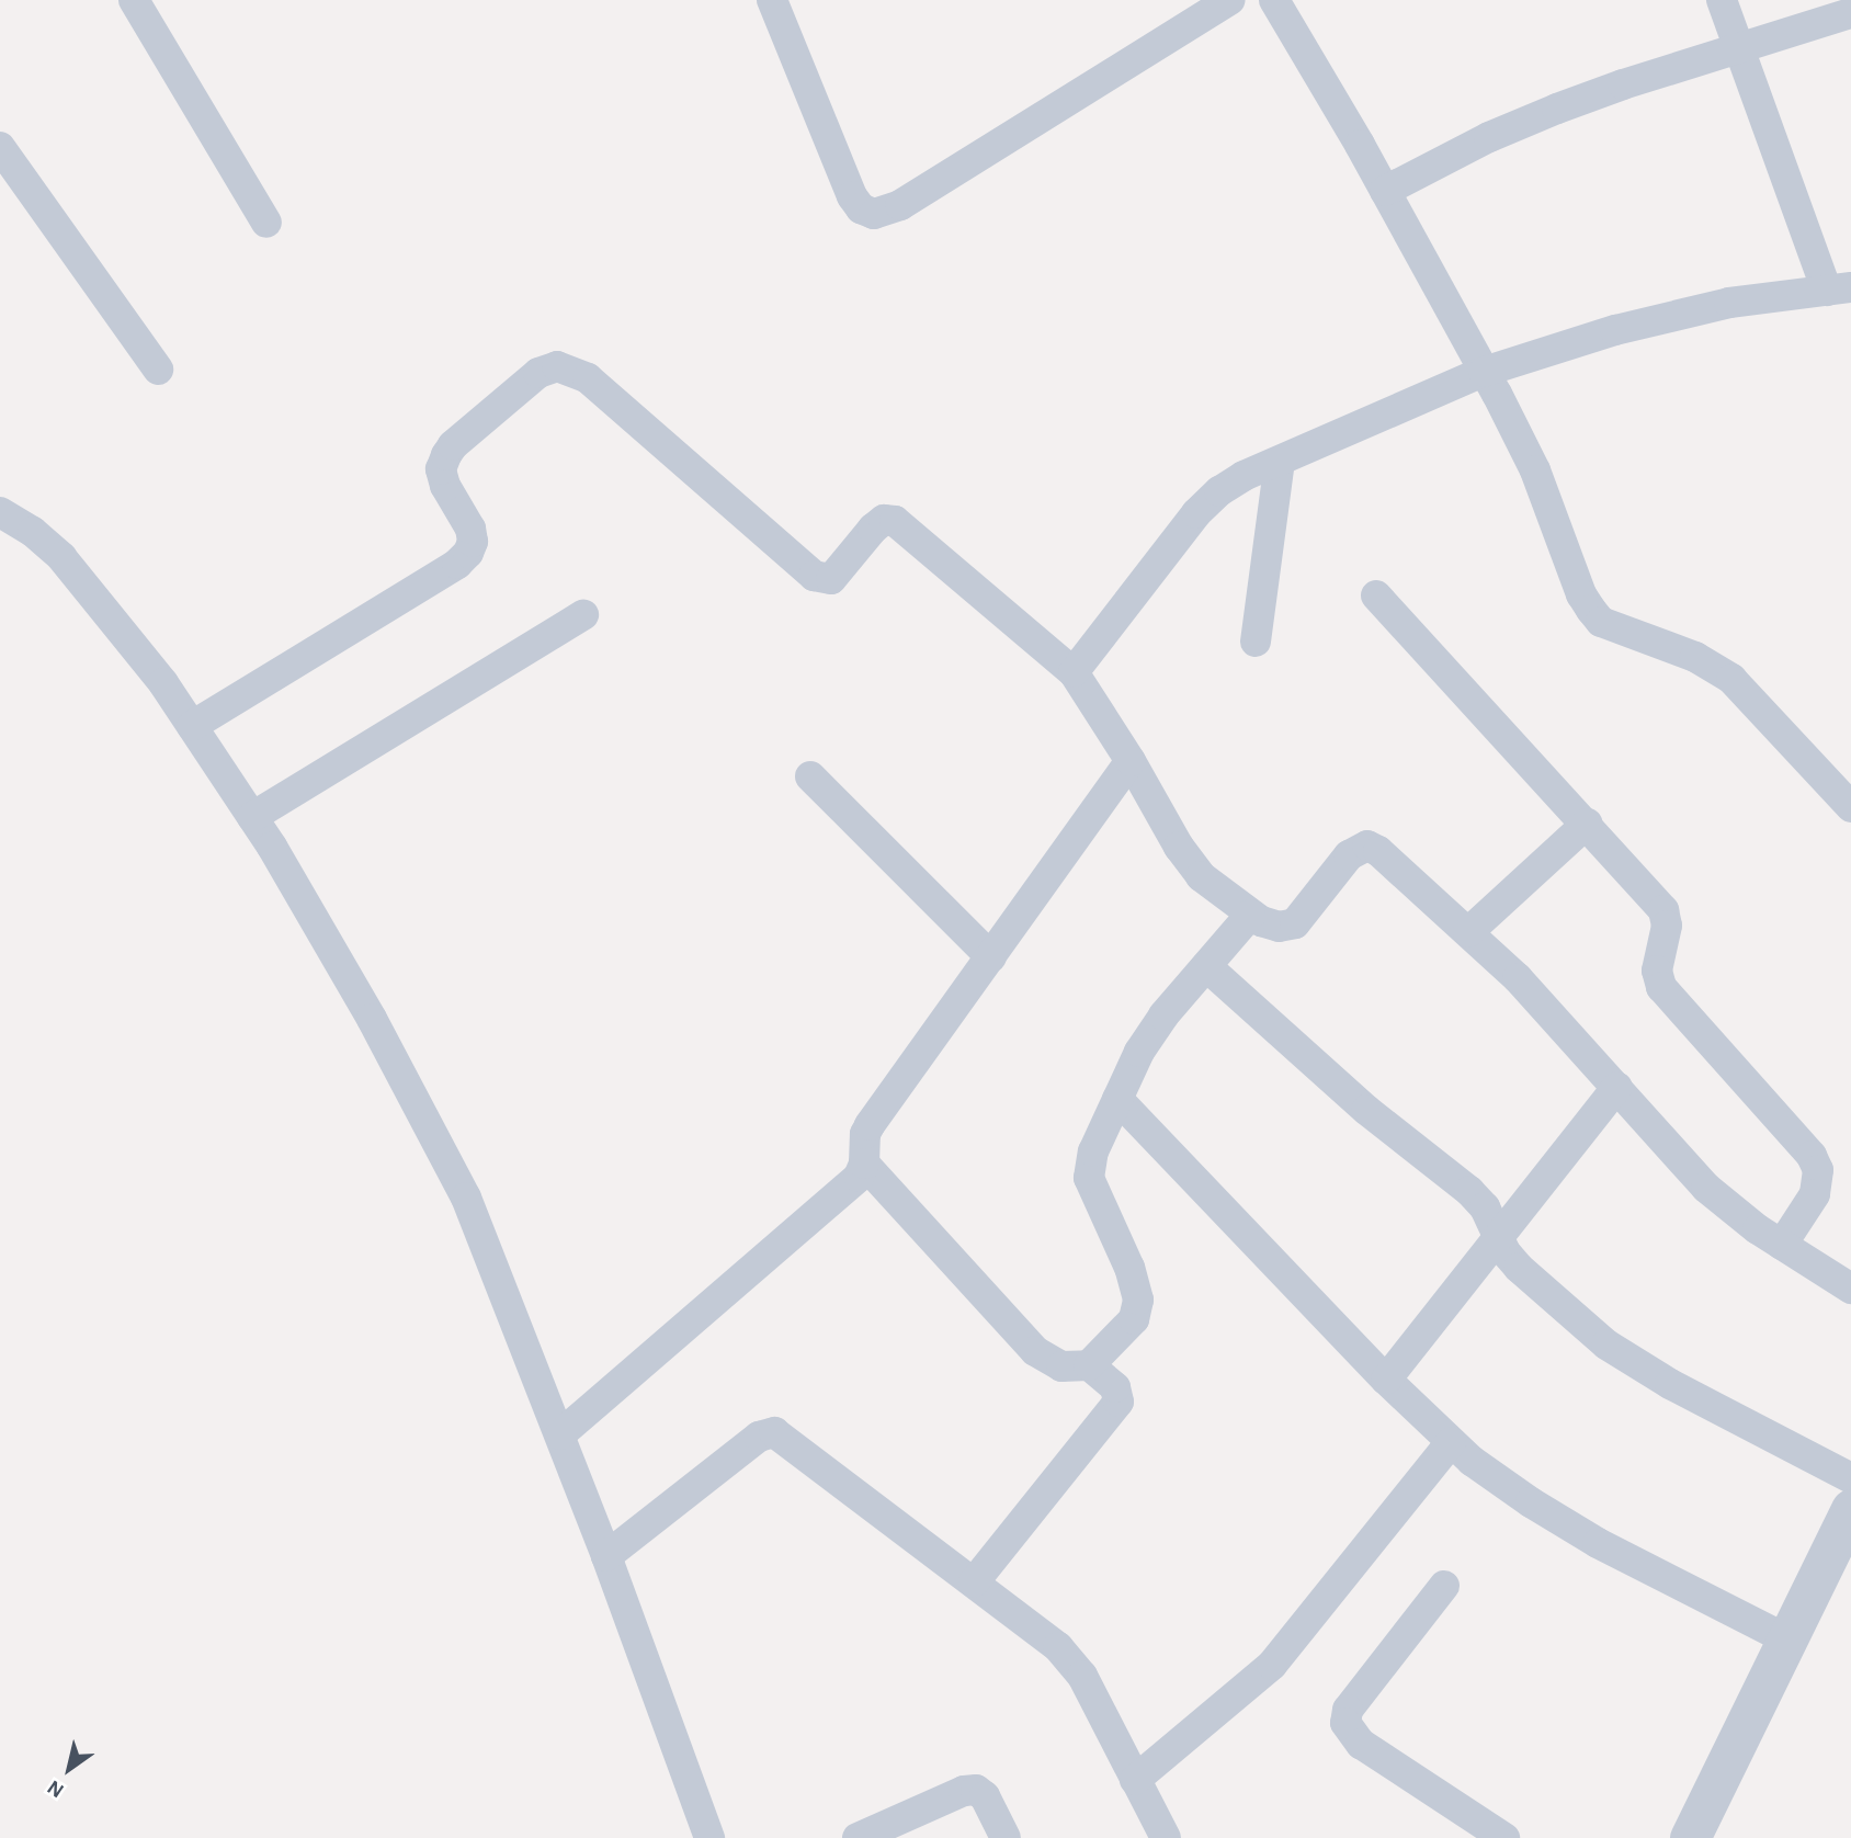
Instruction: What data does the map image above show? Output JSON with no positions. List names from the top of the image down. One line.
{"north":"bottom left"}
